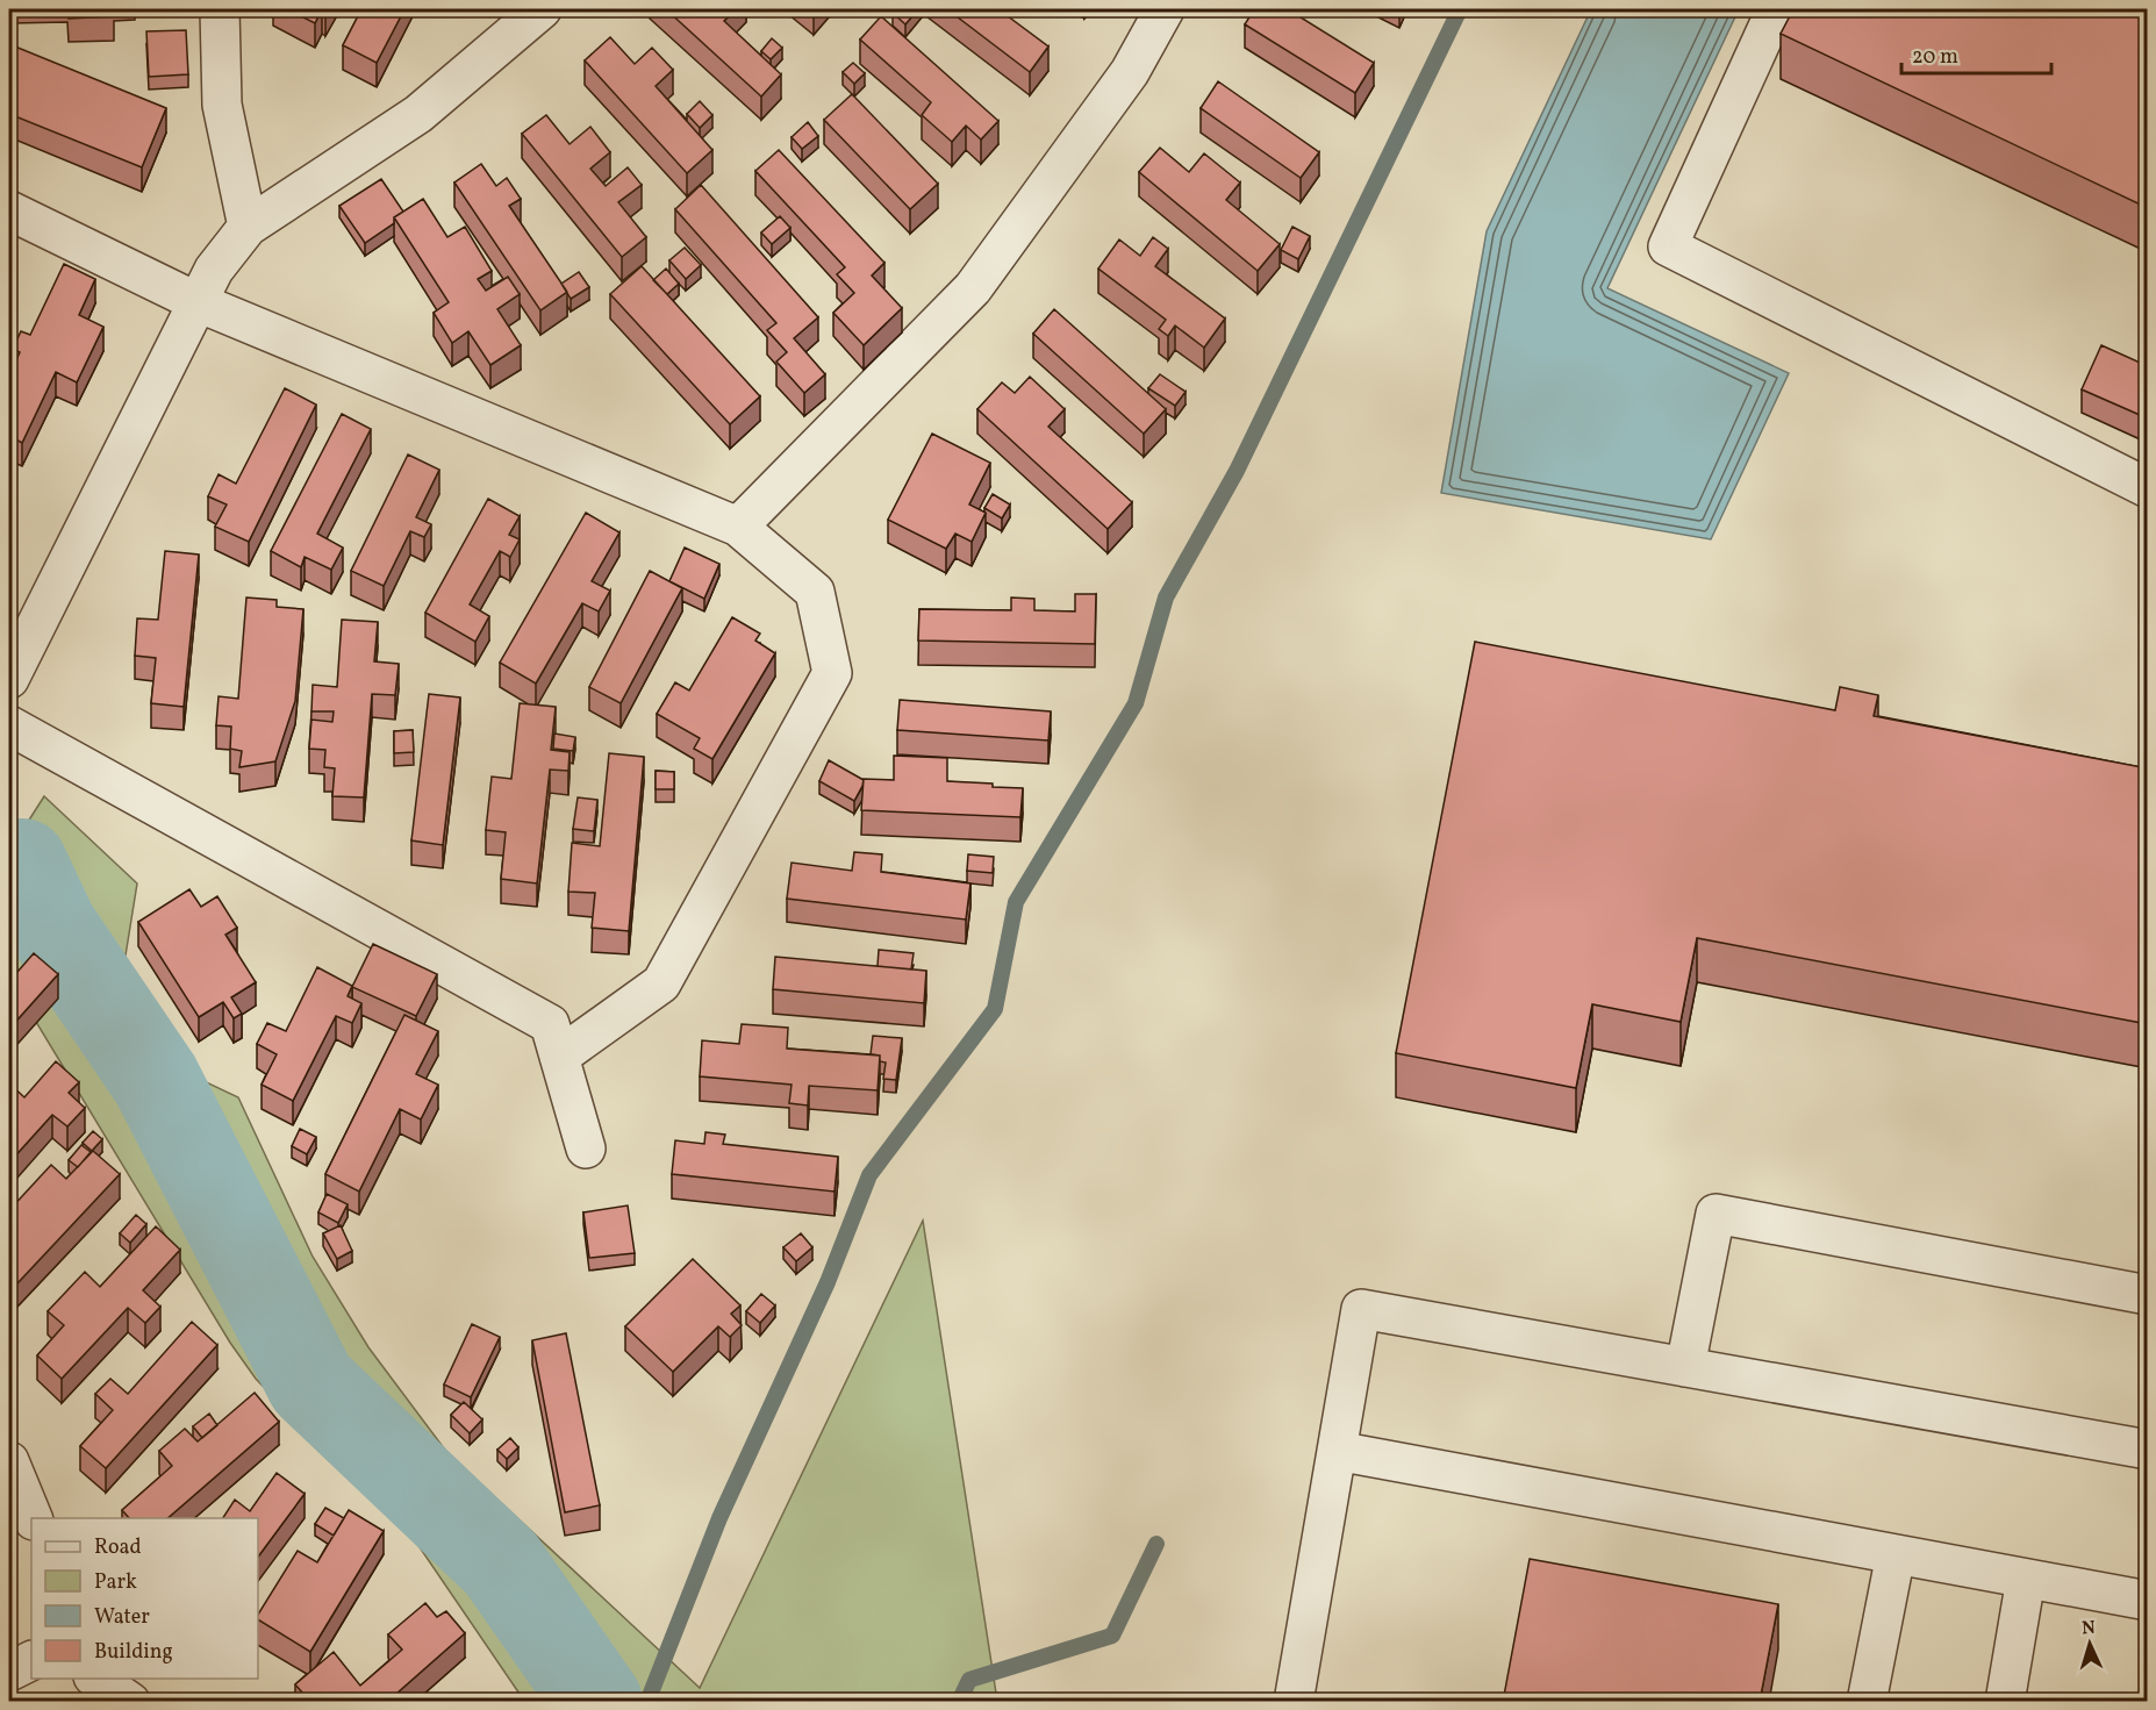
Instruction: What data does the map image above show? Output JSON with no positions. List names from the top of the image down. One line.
{"legend":["Road","Park","Water","Building"],"scale_bar":"20 m","north":"top"}
